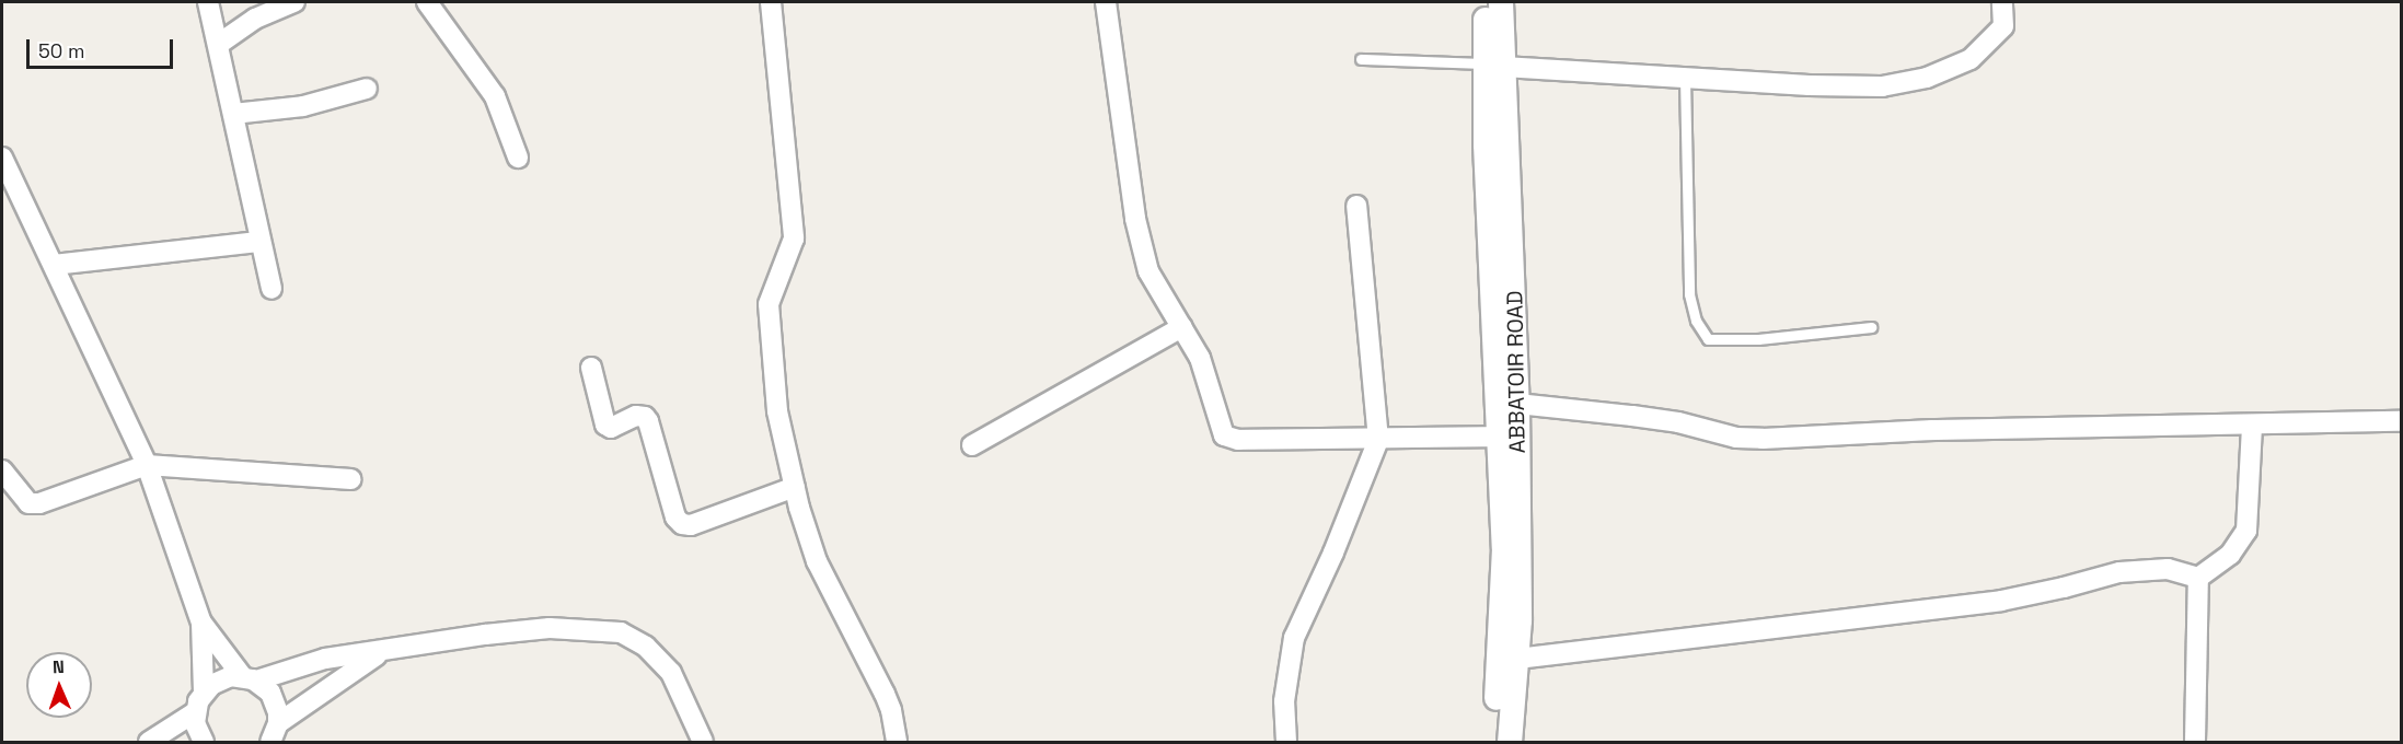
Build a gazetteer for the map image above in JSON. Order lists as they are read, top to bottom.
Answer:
{
  "streets": {
    "street": ["ABBATOIR ROAD"]
  },
  "scale_bar": "50 m",
  "north": "top"
}
